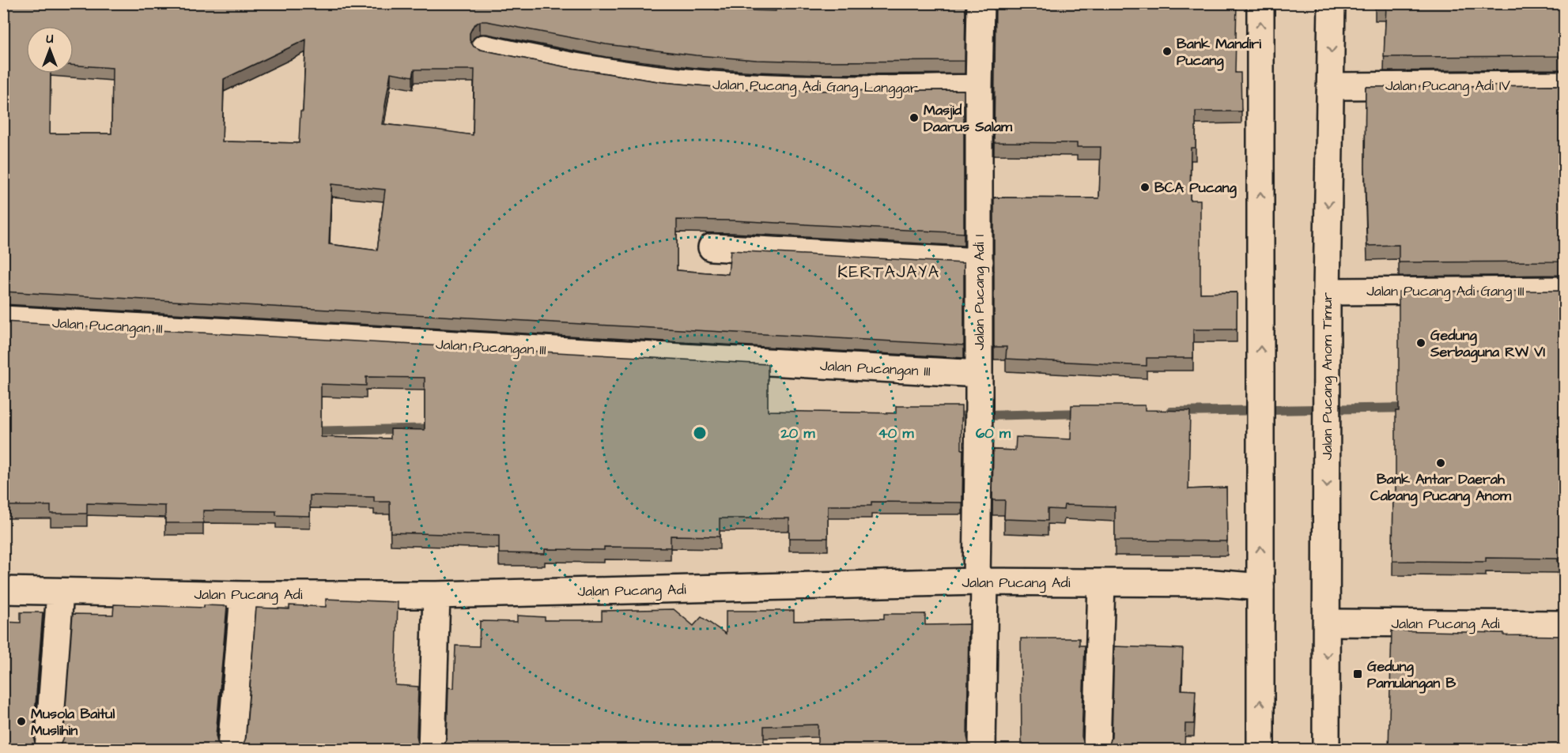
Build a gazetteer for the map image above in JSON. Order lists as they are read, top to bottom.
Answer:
{
  "streets": {
    "street": [
      "Jalan Pucang Adi IV",
      "Jalan Pucang Adi Gang Langgar",
      "Jalan Pucang Adi Gang III",
      "Jalan Pucang Adi I",
      "Jalan Pucangan III",
      "Jalan Pucang Anom Timur",
      "Jalan Pucang Adi"
    ]
  },
  "crossings": [
    ["Jalan Pucang Adi IV", "Jalan Pucang Anom Timur"],
    ["Jalan Pucang Adi Gang Langgar", "Jalan Pucang Adi I"],
    ["Jalan Pucang Adi Gang III", "Jalan Pucang Anom Timur"],
    ["Jalan Pucang Adi I", "Jalan Pucangan III"],
    ["Jalan Pucang Adi I", "Jalan Pucang Adi"],
    ["Jalan Pucang Anom Timur", "Jalan Pucang Adi"]
  ],
  "districts": ["KERTAJAYA"],
  "places": {
    "other": [
      "Bank Mandiri Pucang",
      "Masjid Daarus Salam",
      "BCA Pucang",
      "Gedung Serbaguna RW VI",
      "Bank Antar Daerah Cabang Pucang Anom",
      "Musola Baitul Muslihin"
    ],
    "transit": ["Gedung Pamulangan B"]
  },
  "north": "top",
  "rings": ["20 m", "40 m", "60 m"]
}
